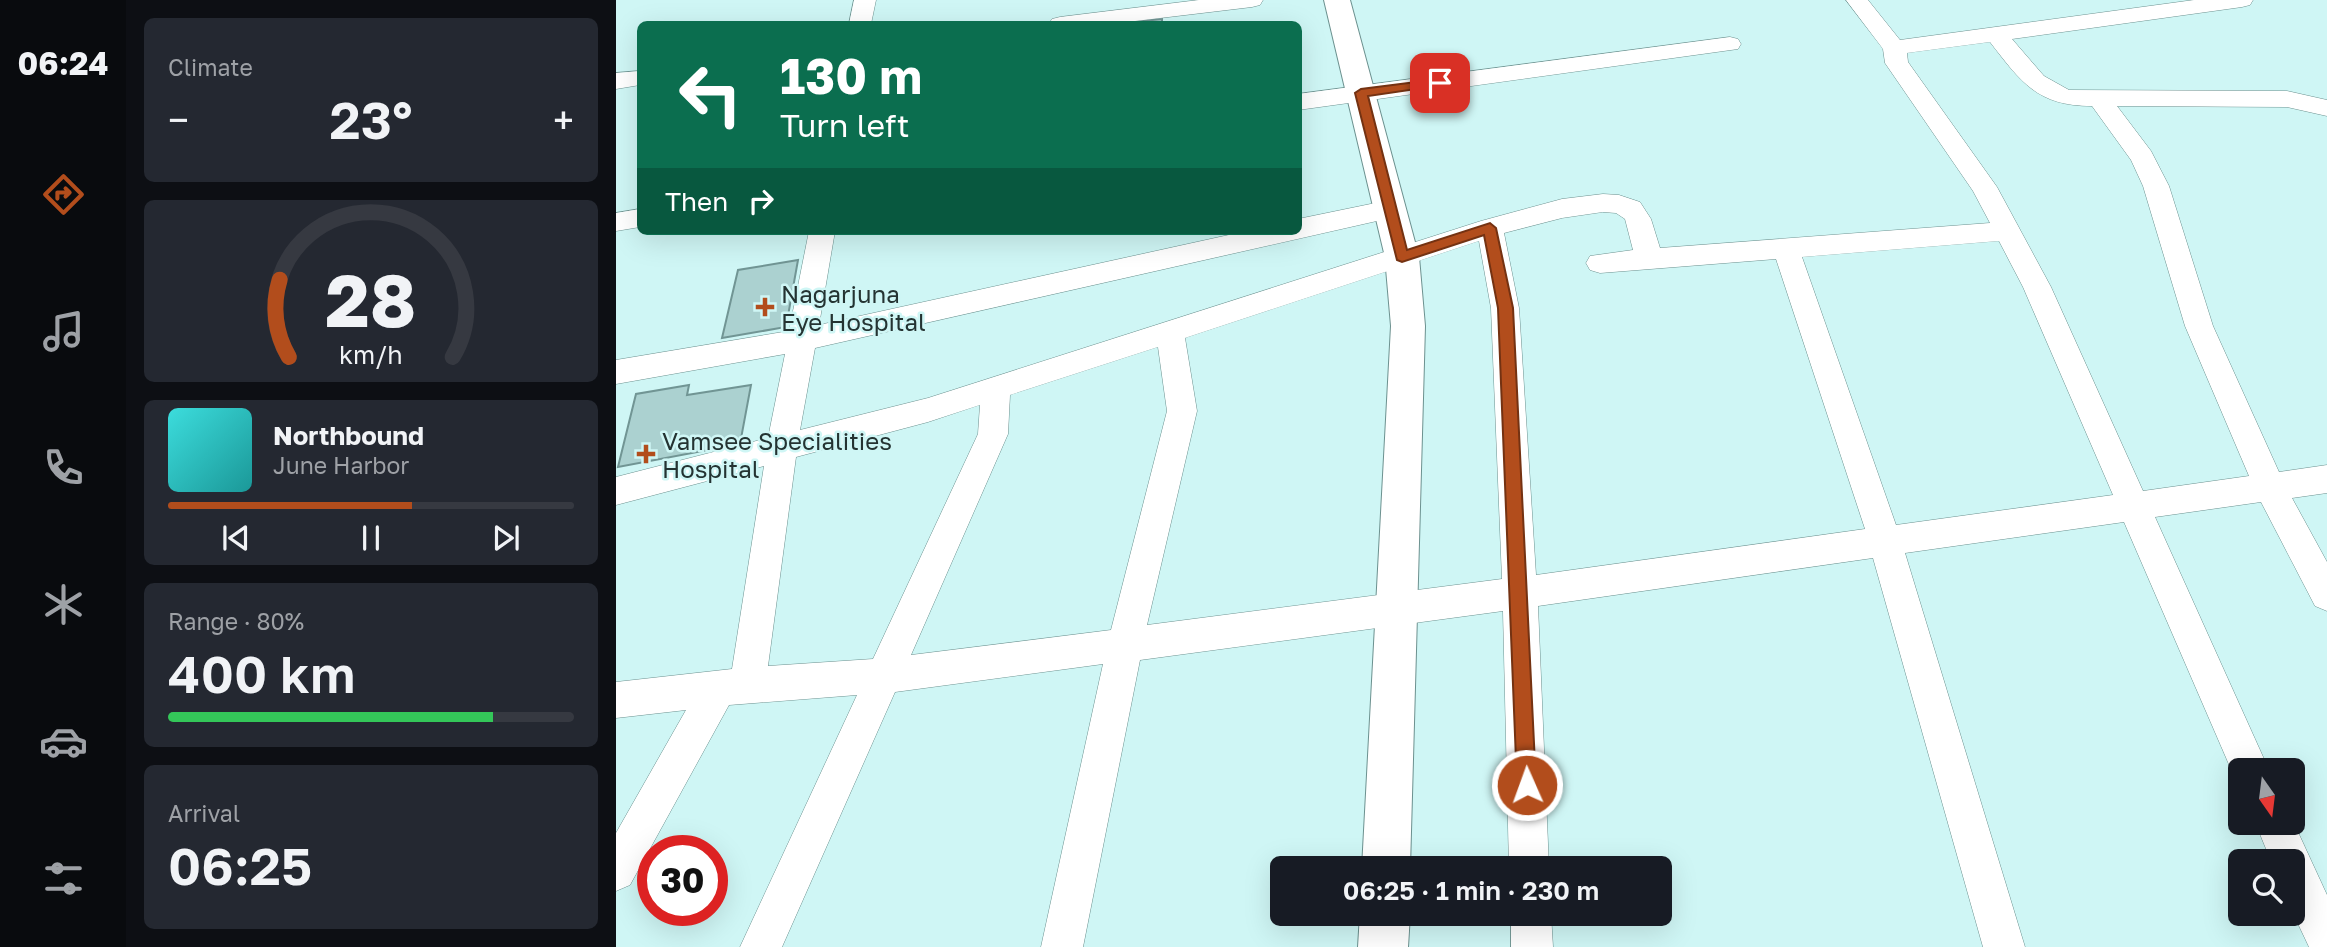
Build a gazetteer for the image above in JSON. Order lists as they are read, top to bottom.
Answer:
{
  "places": {
    "health": ["Nagarjuna Eye Hospital", "Vamsee Specialities Hospital"]
  },
  "north": "bottom",
  "page": {
    "tabs": "06:24",
    "tile": [
      "Climate",
      ["Range · 80%", "400 km"],
      ["Arrival", "06:25"]
    ],
    "turn": ["130 m", "Turn left"],
    "heat": ["−", "23°", "+"],
    "then": "Then",
    "song": ["Northbound", "June Harbor"],
    "limit": "30",
    "trip": "06:25 · 1 min · 230 m",
    "gauge": ["28", "km/h"]
  }
}
